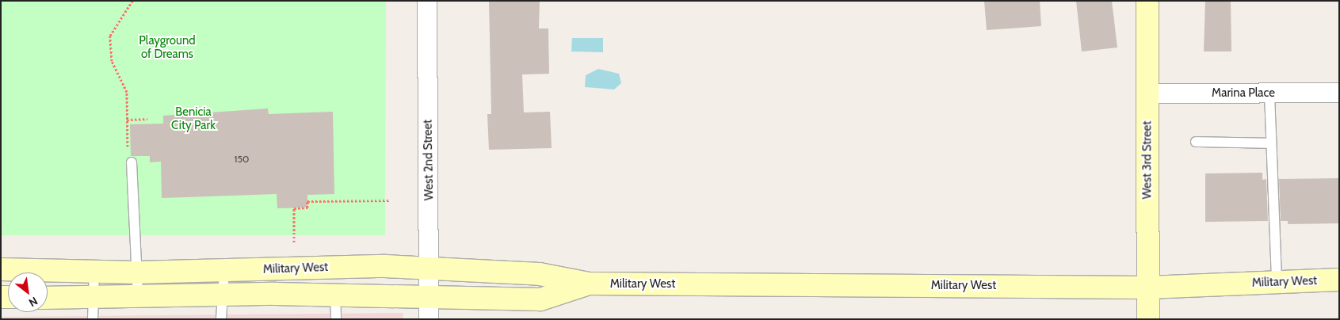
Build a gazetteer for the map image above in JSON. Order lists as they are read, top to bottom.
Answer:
{
  "streets": {
    "main road": ["West 3rd Street", "Military West"],
    "street": ["Marina Place", "West 2nd Street"]
  },
  "crossings": [
    ["Marina Place", "West 3rd Street"],
    ["West 2nd Street", "Military West"],
    ["West 3rd Street", "Military West"]
  ],
  "parks": ["Playground of Dreams", "Benicia City Park"],
  "house_numbers": ["150"],
  "north": "bottom right"
}
